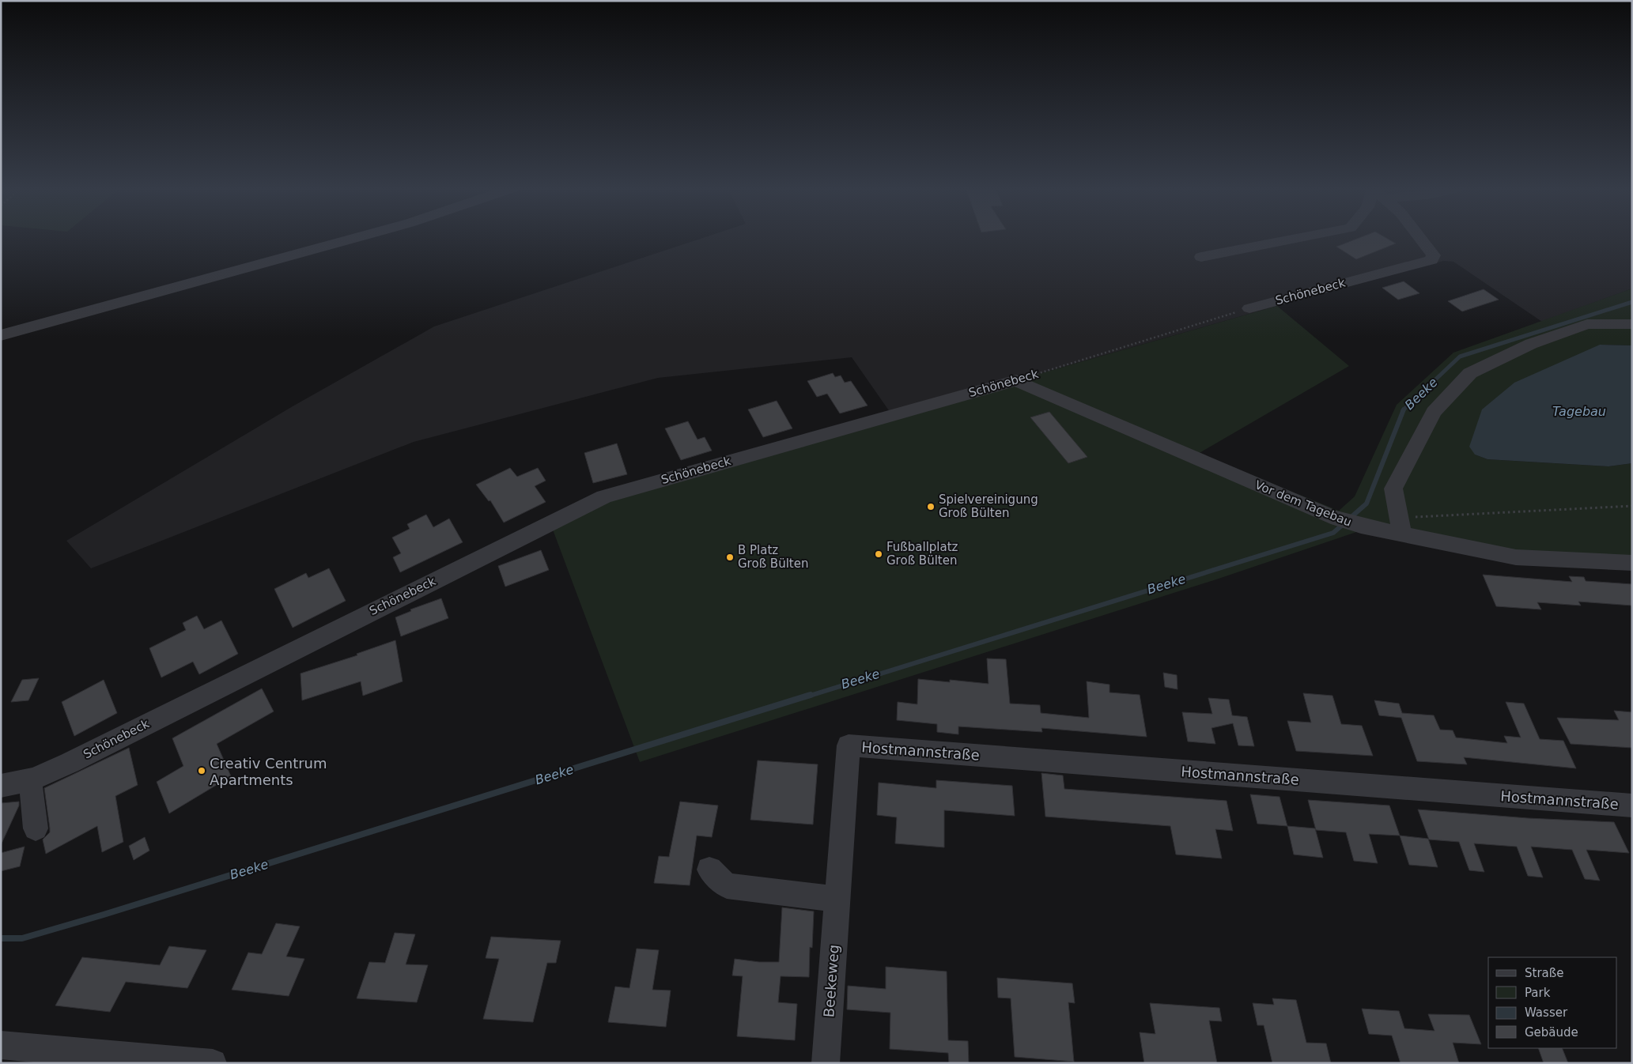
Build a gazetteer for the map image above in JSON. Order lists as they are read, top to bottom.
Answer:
{
  "streets": {
    "street": [
      "Schönebeck",
      "Vor dem Tagebau",
      "Hostmannstraße",
      "Beekeweg"
    ]
  },
  "crossings": [
    ["Schönebeck", "Vor dem Tagebau"],
    ["Hostmannstraße", "Beekeweg"]
  ],
  "water": ["Beeke", "Tagebau"],
  "places": [
    "Spielvereinigung Groß Bülten",
    "Fußballplatz Groß Bülten",
    "B Platz Groß Bülten",
    "Creativ Centrum Apartments"
  ],
  "legend": [
    "Straße",
    "Park",
    "Wasser",
    "Gebäude"
  ]
}
